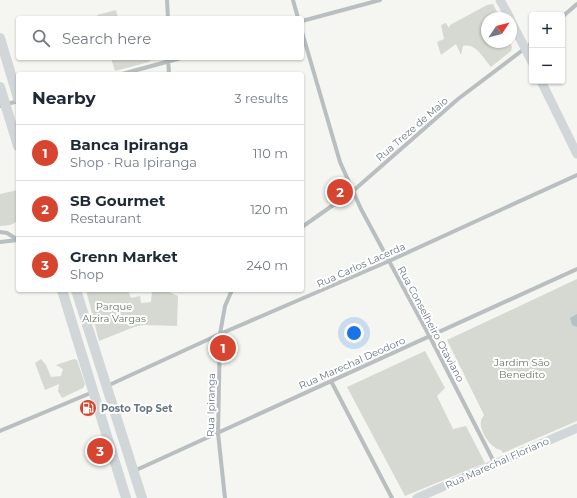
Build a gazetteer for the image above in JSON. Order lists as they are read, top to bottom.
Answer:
{
  "streets": {
    "main road": ["Rua Marechal Floriano"],
    "street": [
      "Rua Treze de Maio",
      "Rua Carlos Lacerda",
      "Rua Conselheiro Otaviano",
      "Rua Marechal Deodoro",
      "Rua Ipiranga"
    ]
  },
  "crossings": [
    ["Rua Treze de Maio", "Rua Conselheiro Otaviano"],
    ["Rua Carlos Lacerda", "Rua Conselheiro Otaviano"],
    ["Rua Carlos Lacerda", "Rua Ipiranga"],
    ["Rua Conselheiro Otaviano", "Rua Marechal Deodoro"],
    ["Rua Conselheiro Otaviano", "Rua Marechal Floriano"],
    ["Rua Marechal Deodoro", "Rua Ipiranga"]
  ],
  "parks": ["Parque Alzira Vargas", "Jardim São Benedito"],
  "places": {
    "fuel station": ["Posto Top Set"]
  },
  "north": "top right",
  "page": {
    "map_buttons": ["+", "−"],
    "search": "Search here",
    "heading": ["Nearby", "3 results"],
    "list": [
      {
        "mark": "1",
        "name": "Banca Ipiranga",
        "note": "Shop · Rua Ipiranga",
        "value": "110 m"
      },
      {
        "mark": "2",
        "name": "SB Gourmet",
        "note": "Restaurant",
        "value": "120 m"
      },
      {
        "mark": "3",
        "name": "Grenn Market",
        "note": "Shop",
        "value": "240 m"
      }
    ],
    "pins": ["2", "1", "3"]
  }
}
